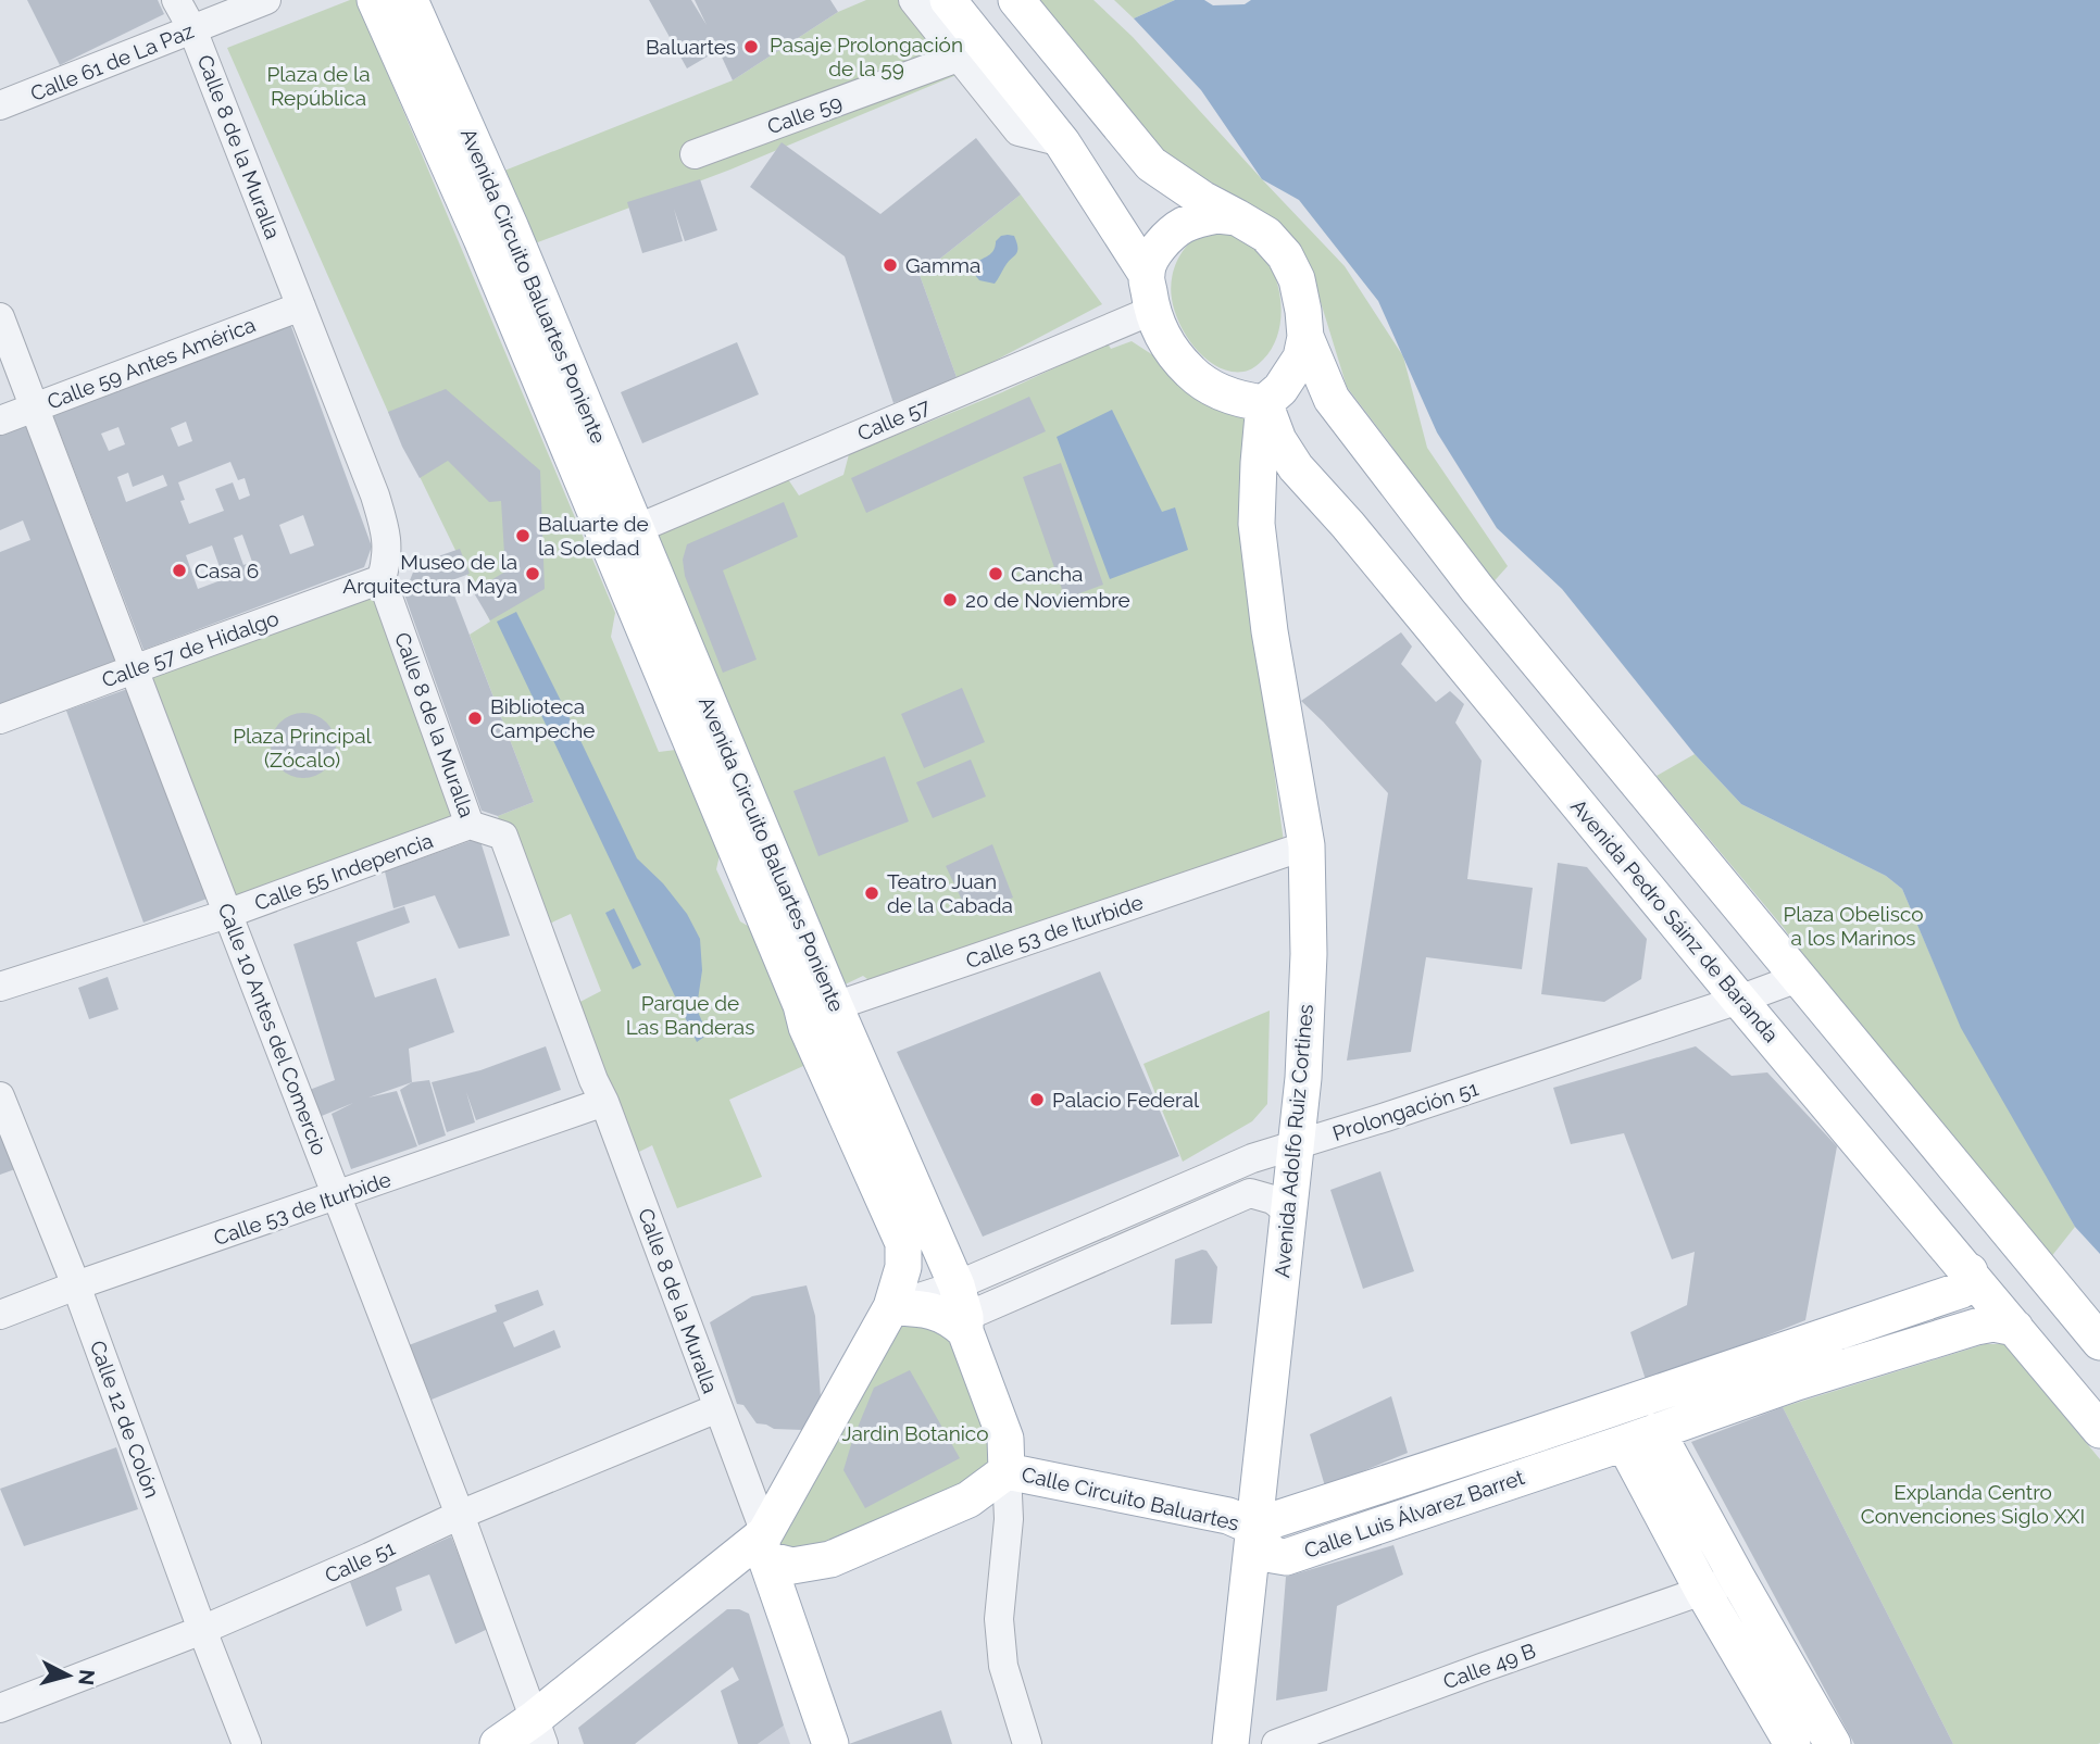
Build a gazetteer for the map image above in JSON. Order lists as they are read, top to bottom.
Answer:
{
  "streets": {
    "main road": [
      "Avenida Circuito Baluartes Poniente",
      "Avenida Pedro Sáinz de Baranda",
      "Avenida Adolfo Ruiz Cortines",
      "Calle Circuito Baluartes",
      "Calle Luis Álvarez Barret"
    ],
    "street": [
      "Calle 61 de La Paz",
      "Calle 59",
      "Calle 8 de la Muralla",
      "Calle 59 Antes América",
      "Calle 57",
      "Calle 57 de Hidalgo",
      "Calle 55 Indepencia",
      "Calle 53 de Iturbide",
      "Calle 10 Antes del Comercio",
      "Prolongación 51",
      "Calle 12 de Colón",
      "Calle 51",
      "Calle 49 B"
    ]
  },
  "crossings": [
    ["Calle 61 de La Paz", "Calle 8 de la Muralla"],
    ["Calle 8 de la Muralla", "Avenida Circuito Baluartes Poniente"],
    ["Calle 8 de la Muralla", "Calle 59 Antes América"],
    ["Calle 8 de la Muralla", "Calle 57 de Hidalgo"],
    ["Calle 8 de la Muralla", "Calle 55 Indepencia"],
    ["Calle 8 de la Muralla", "Calle 53 de Iturbide"],
    ["Calle 8 de la Muralla", "Calle 51"],
    ["Avenida Circuito Baluartes Poniente", "Calle 57"],
    ["Avenida Circuito Baluartes Poniente", "Calle 53 de Iturbide"],
    ["Avenida Circuito Baluartes Poniente", "Prolongación 51"],
    ["Avenida Circuito Baluartes Poniente", "Calle Circuito Baluartes"],
    ["Calle 59 Antes América", "Calle 10 Antes del Comercio"],
    ["Calle 57", "Avenida Pedro Sáinz de Baranda"],
    ["Calle 57", "Avenida Adolfo Ruiz Cortines"],
    ["Calle 57 de Hidalgo", "Calle 10 Antes del Comercio"],
    ["Calle 55 Indepencia", "Calle 10 Antes del Comercio"],
    ["Avenida Pedro Sáinz de Baranda", "Prolongación 51"],
    ["Avenida Pedro Sáinz de Baranda", "Avenida Adolfo Ruiz Cortines"],
    ["Avenida Pedro Sáinz de Baranda", "Calle Luis Álvarez Barret"],
    ["Calle 53 de Iturbide", "Calle 10 Antes del Comercio"],
    ["Calle 53 de Iturbide", "Avenida Adolfo Ruiz Cortines"],
    ["Calle 53 de Iturbide", "Calle 12 de Colón"],
    ["Calle 10 Antes del Comercio", "Calle 51"],
    ["Prolongación 51", "Avenida Adolfo Ruiz Cortines"],
    ["Avenida Adolfo Ruiz Cortines", "Calle Circuito Baluartes"],
    ["Avenida Adolfo Ruiz Cortines", "Calle Luis Álvarez Barret"],
    ["Calle 12 de Colón", "Calle 51"],
    ["Calle Circuito Baluartes", "Calle Luis Álvarez Barret"]
  ],
  "parks": [
    "Pasaje Prolongación de la 59",
    "Plaza de la República",
    "Plaza Principal (Zócalo)",
    "Plaza Obelisco a los Marinos",
    "Parque de Las Banderas",
    "Jardin Botanico",
    "Explanda Centro Convenciones Siglo XXI"
  ],
  "places": [
    "Baluartes",
    "Gamma",
    "Baluarte de la Soledad",
    "Casa 6",
    "Museo de la Arquitectura Maya",
    "Cancha",
    "20 de Noviembre",
    "Biblioteca Campeche",
    "Teatro Juan de la Cabada",
    "Palacio Federal"
  ],
  "north": "right"
}
